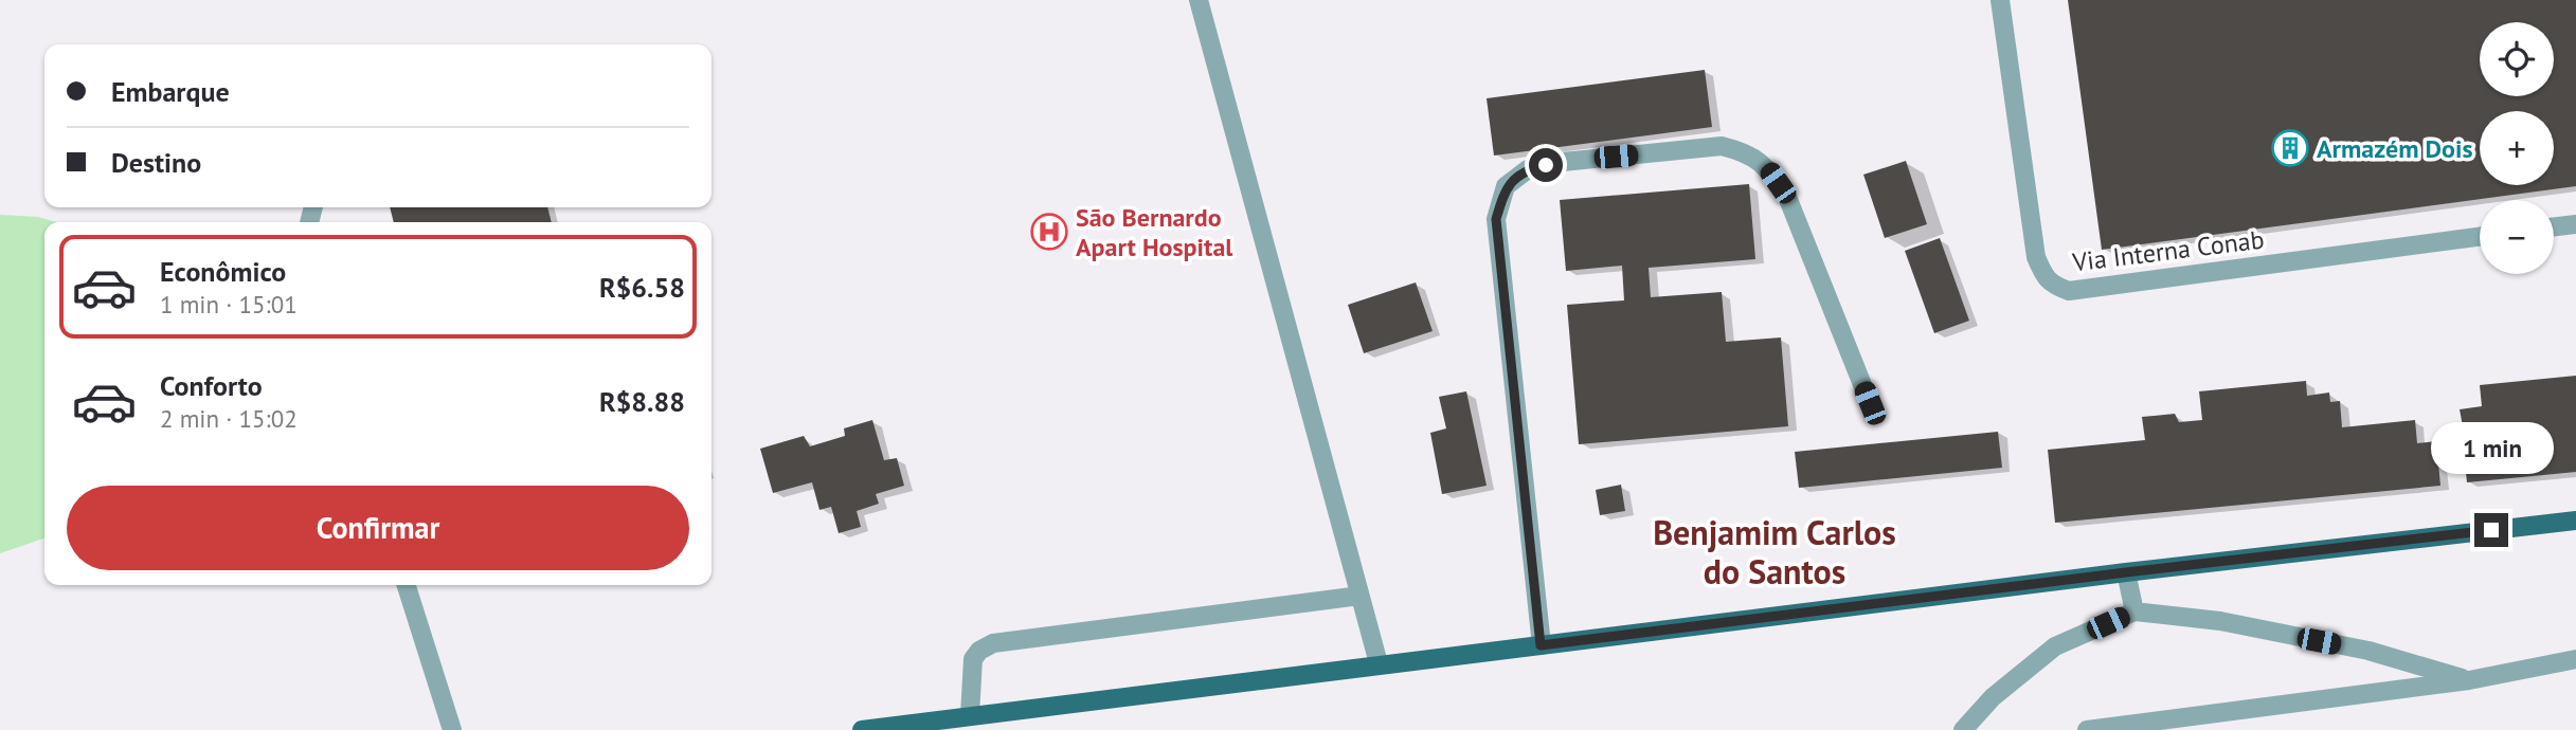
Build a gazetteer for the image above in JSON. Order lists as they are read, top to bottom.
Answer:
{
  "streets": {
    "street": ["Via Interna Conab"]
  },
  "districts": ["Benjamim Carlos do Santos"],
  "places": {
    "building": ["Armazém Dois"],
    "hospital": ["São Bernardo Apart Hospital"]
  },
  "page": {
    "map_buttons": ["+", "−"],
    "banner": ["Embarque", "Destino"],
    "list": [
      {
        "name": "Econômico",
        "note": "1 min · 15:01",
        "value": "R$6.58"
      },
      {
        "name": "Conforto",
        "note": "2 min · 15:02",
        "value": "R$8.88"
      }
    ],
    "bubble": "1 min",
    "buttons": "Confirmar"
  }
}
